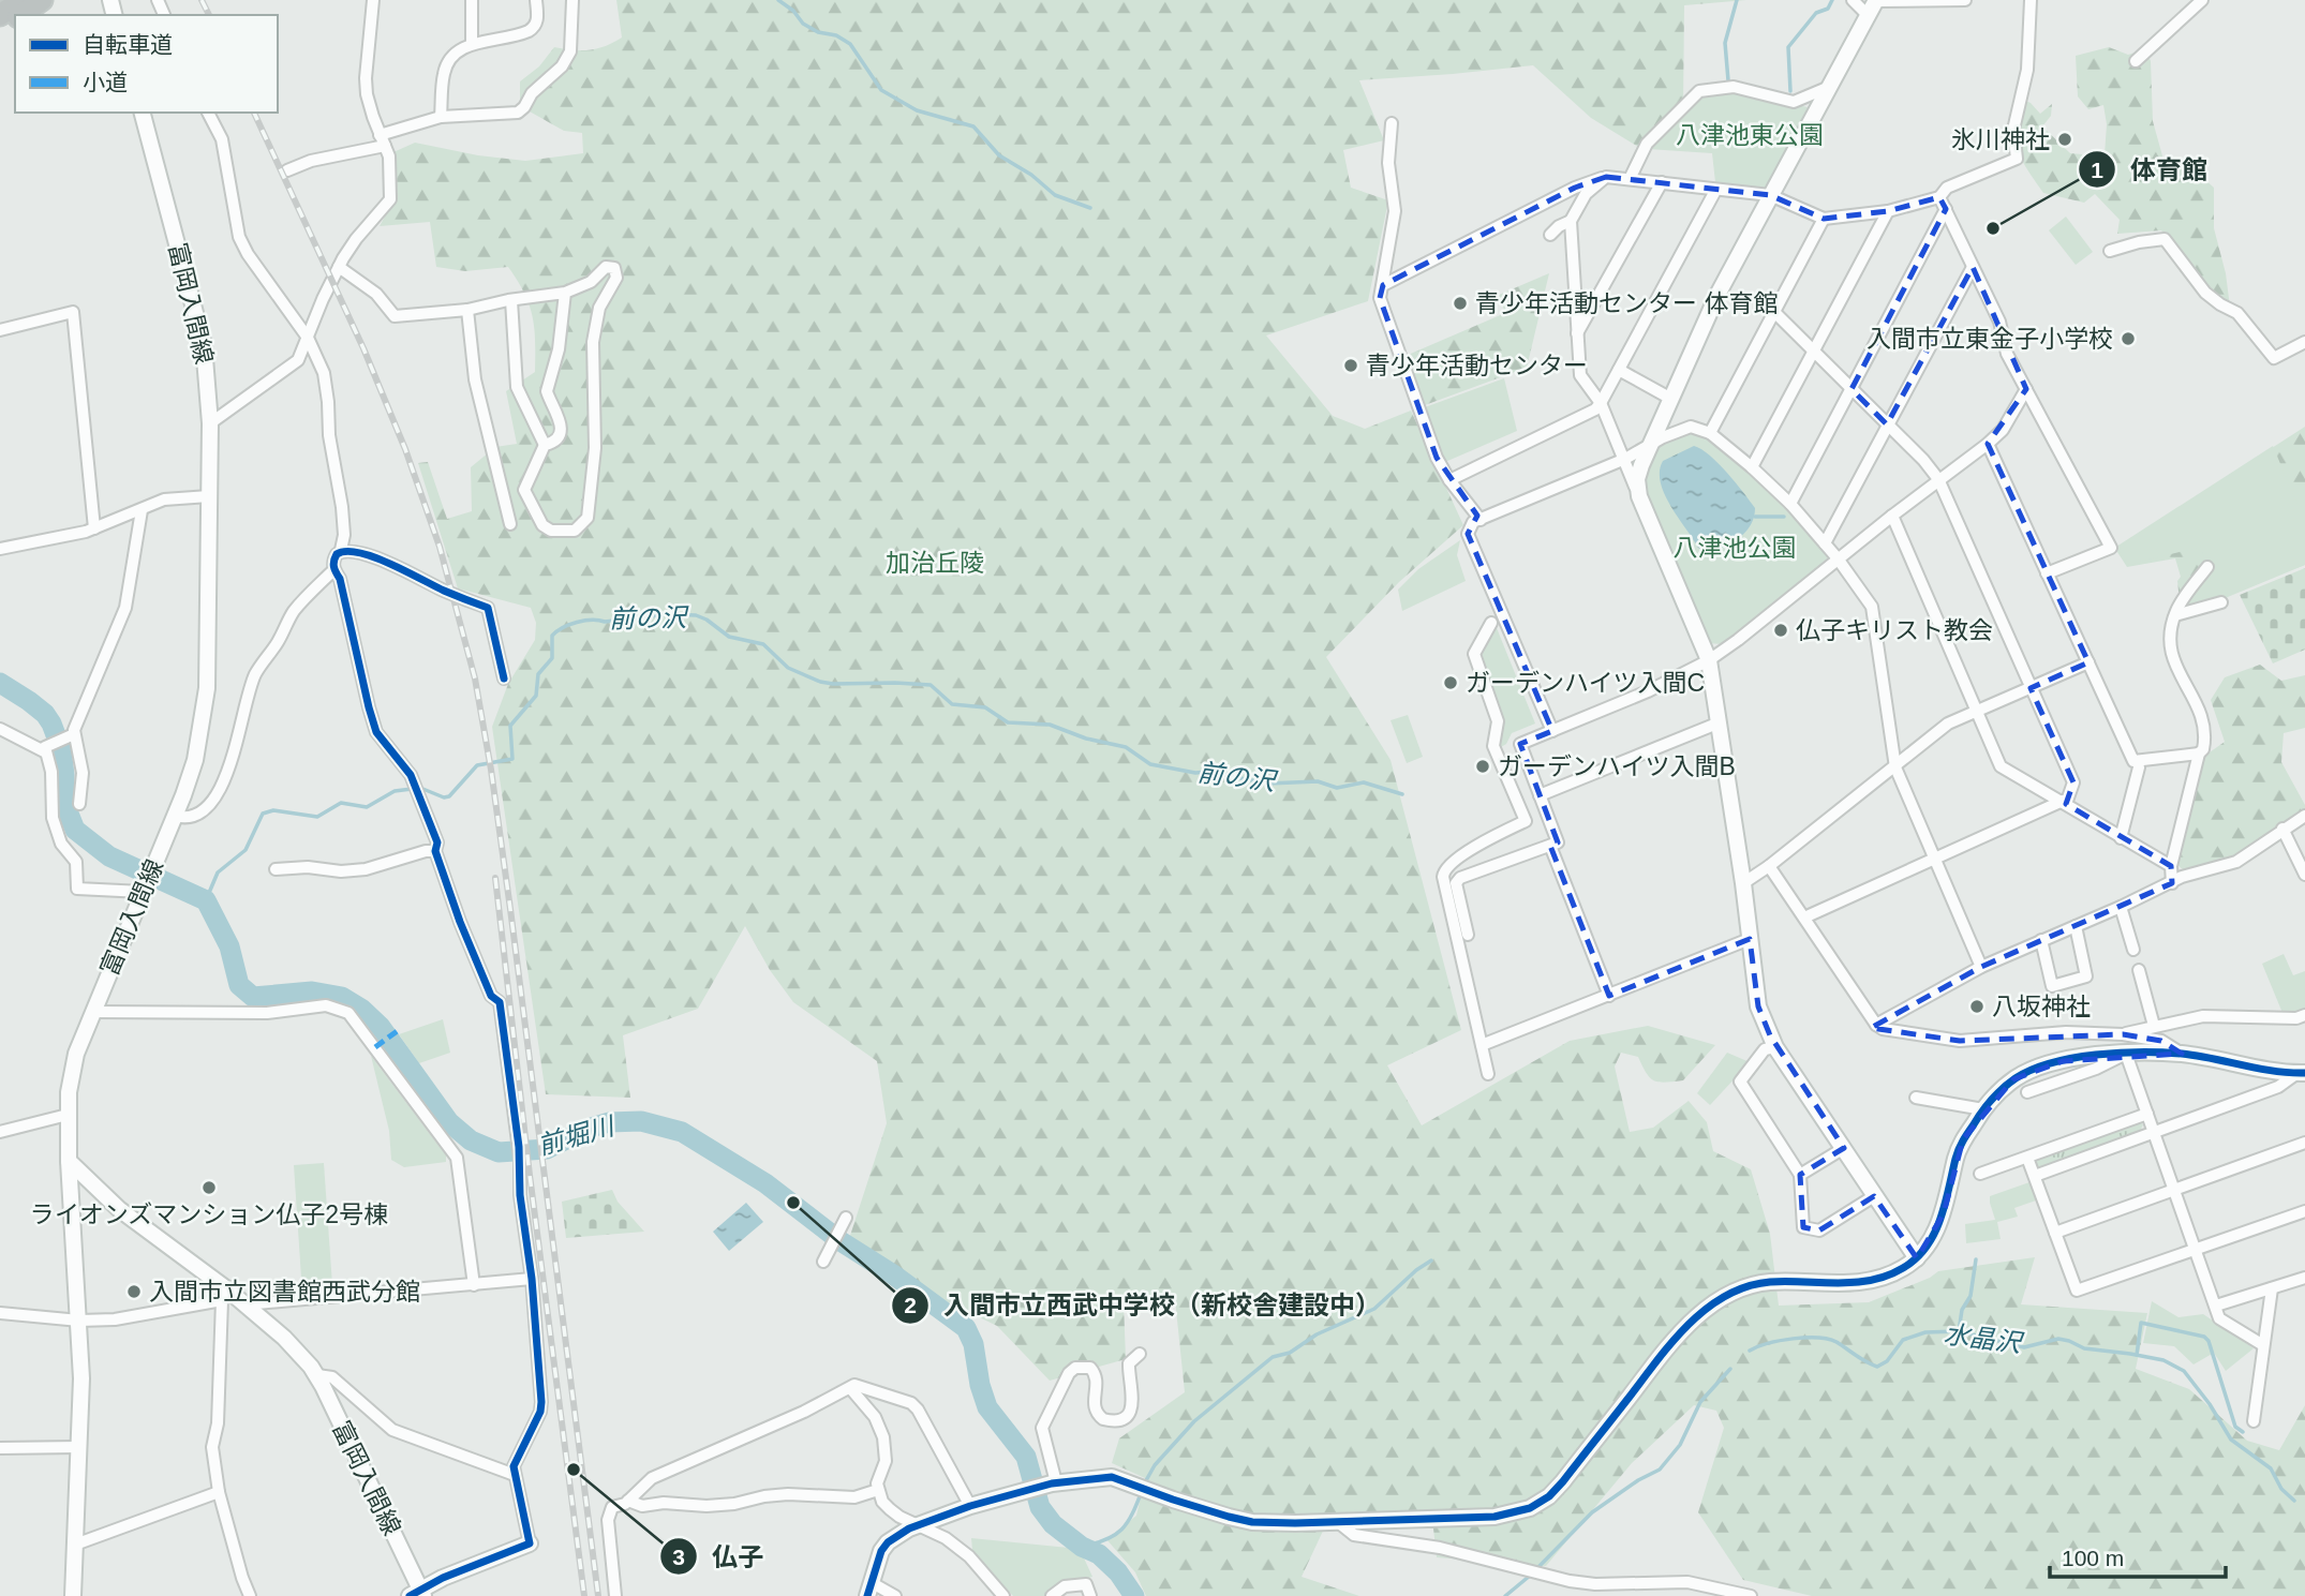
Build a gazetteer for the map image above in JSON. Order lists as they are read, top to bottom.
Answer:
{
  "streets": {
    "street": ["富岡入間線"]
  },
  "water": ["前の沢", "前堀川", "水晶沢"],
  "parks": ["八津池東公園", "八津池公園", "加治丘陵"],
  "places": [
    "氷川神社",
    "体育館",
    "青少年活動センター 体育館",
    "入間市立東金子小学校",
    "青少年活動センター",
    "仏子キリスト教会",
    "ガーデンハイツ入間C",
    "ガーデンハイツ入間B",
    "八坂神社",
    "ライオンズマンション仏子2号棟",
    "入間市立西武中学校（新校舎建設中）",
    "入間市立図書館西武分館",
    "仏子"
  ],
  "legend": ["自転車道", "小道"],
  "scale_bar": "100 m"
}
